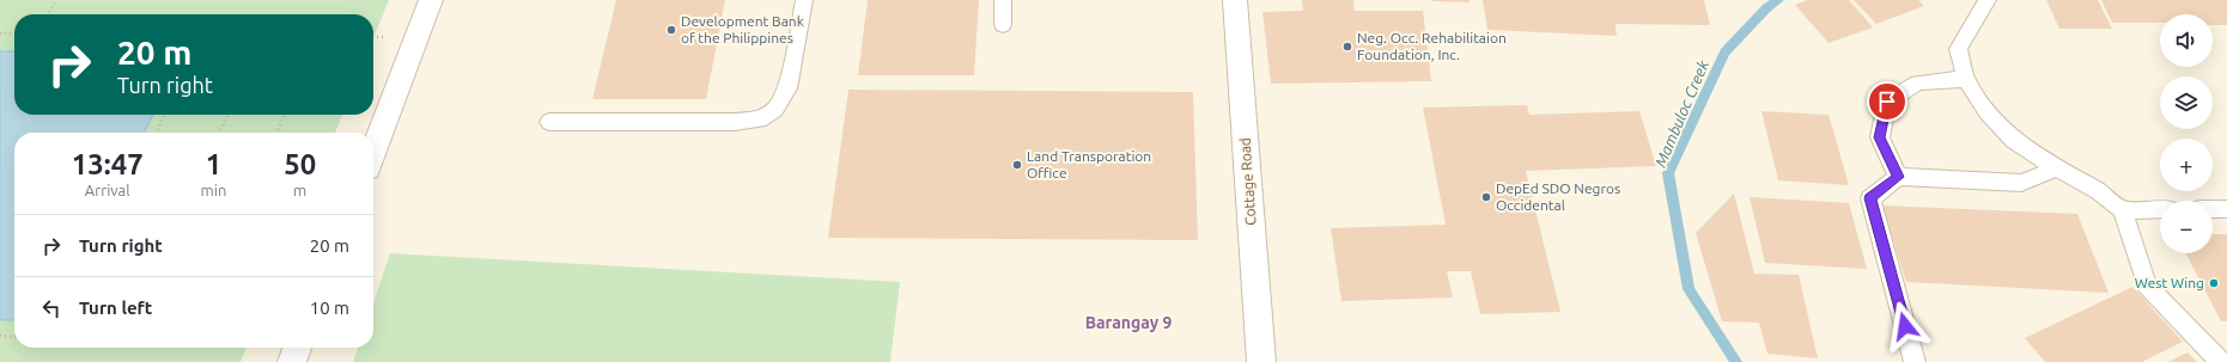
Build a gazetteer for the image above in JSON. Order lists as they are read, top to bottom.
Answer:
{
  "streets": {
    "street": ["Cottage Road"]
  },
  "districts": ["Barangay 9"],
  "water": ["Mambuloc Creek"],
  "places": [
    "Development Bank of the Philippines",
    "Neg. Occ. Rehabilitaion Foundation, Inc.",
    "Land Transporation Office",
    "DepEd SDO Negros Occidental",
    "West Wing"
  ],
  "page": {
    "map_buttons": ["+", "−"],
    "turn": ["20 m", "Turn right"],
    "eta": [
      "13:47",
      "Arrival",
      "1",
      "min",
      "50",
      "m"
    ],
    "list": [
      {
        "name": "Turn right",
        "value": "20 m"
      },
      {
        "name": "Turn left",
        "value": "10 m"
      }
    ]
  }
}
